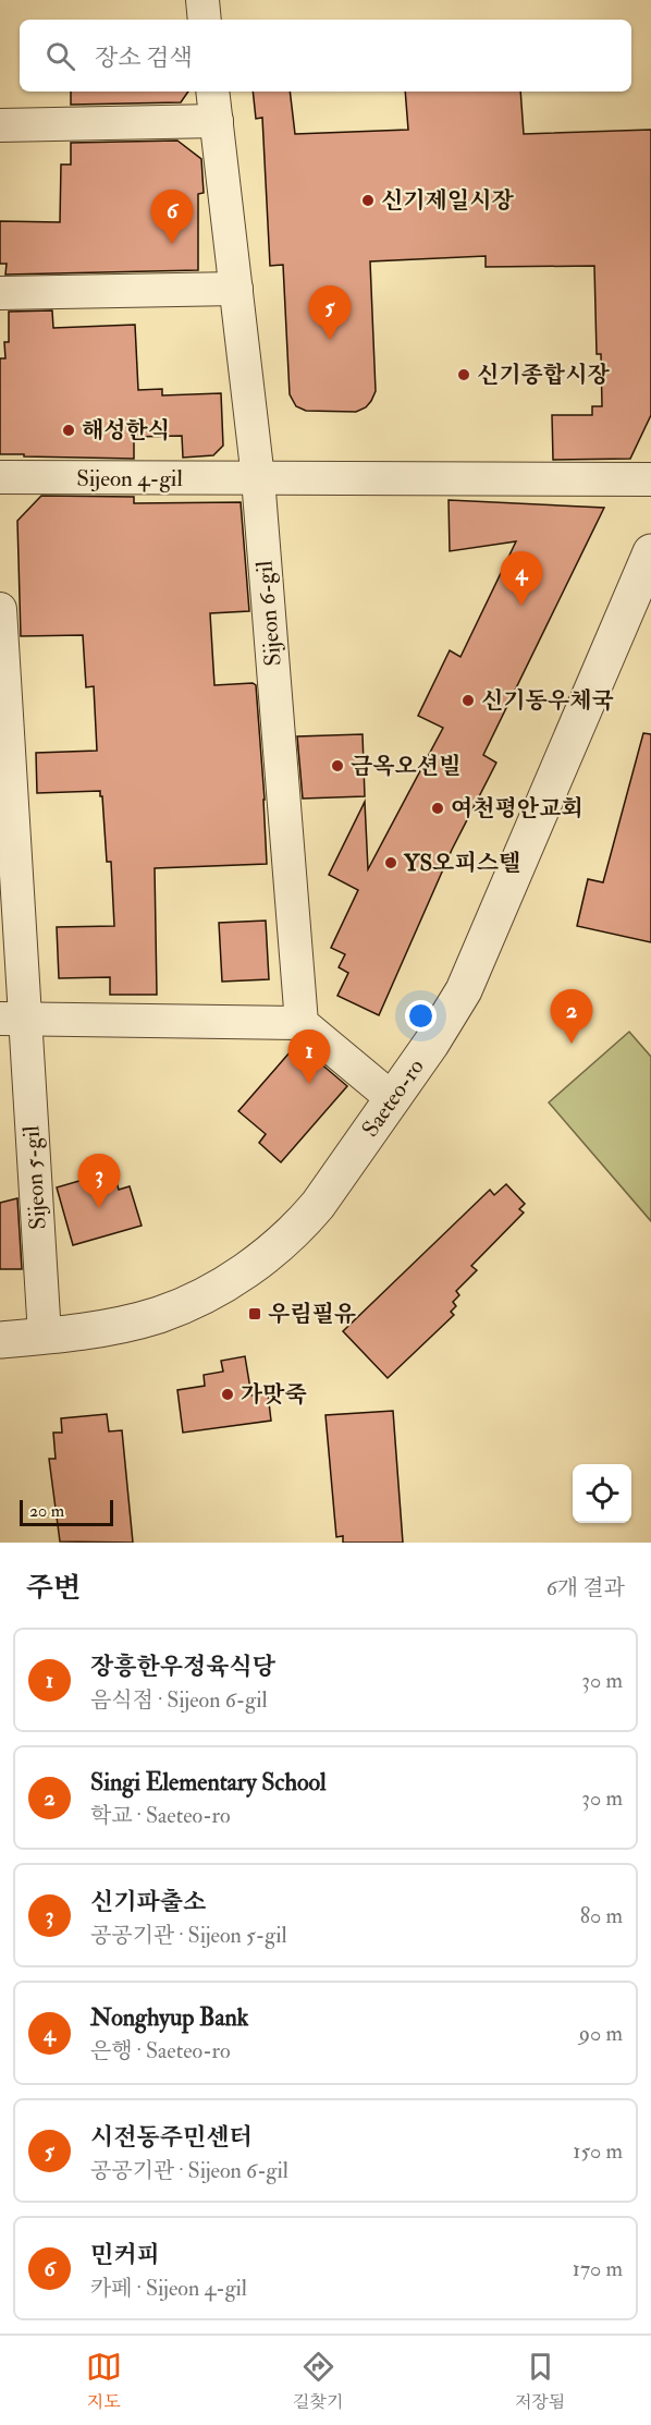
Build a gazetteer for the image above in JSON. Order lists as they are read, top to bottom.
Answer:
{
  "streets": {
    "street": [
      "Sijeon 4-gil",
      "Sijeon 6-gil",
      "Saeteo-ro",
      "Sijeon 5-gil"
    ]
  },
  "crossings": [
    ["Sijeon 4-gil", "Sijeon 6-gil"],
    ["Saeteo-ro", "Sijeon 5-gil"]
  ],
  "places": {
    "other": [
      "신기제일시장",
      "신기종합시장",
      "해성한식",
      "신기동우체국",
      "금옥오션빌",
      "여천평안교회",
      "YS오피스텔",
      "가맛죽"
    ],
    "transit": ["우림필유"]
  },
  "scale_bar": "20 m",
  "page": {
    "search": "장소 검색",
    "pins": [
      "6",
      "5",
      "4",
      "2",
      "1",
      "3"
    ],
    "scale": "20 m",
    "heading": ["주변", "6개 결과"],
    "list": [
      {
        "mark": "1",
        "name": "장흥한우정육식당",
        "note": "음식점 · Sijeon 6-gil",
        "value": "30 m"
      },
      {
        "mark": "2",
        "name": "Singi Elementary School",
        "note": "학교 · Saeteo-ro",
        "value": "30 m"
      },
      {
        "mark": "3",
        "name": "신기파출소",
        "note": "공공기관 · Sijeon 5-gil",
        "value": "80 m"
      },
      {
        "mark": "4",
        "name": "Nonghyup Bank",
        "note": "은행 · Saeteo-ro",
        "value": "90 m"
      },
      {
        "mark": "5",
        "name": "시전동주민센터",
        "note": "공공기관 · Sijeon 6-gil",
        "value": "150 m"
      },
      {
        "mark": "6",
        "name": "민커피",
        "note": "카페 · Sijeon 4-gil",
        "value": "170 m"
      }
    ],
    "nav": ["지도", "길찾기", "저장됨"]
  }
}
